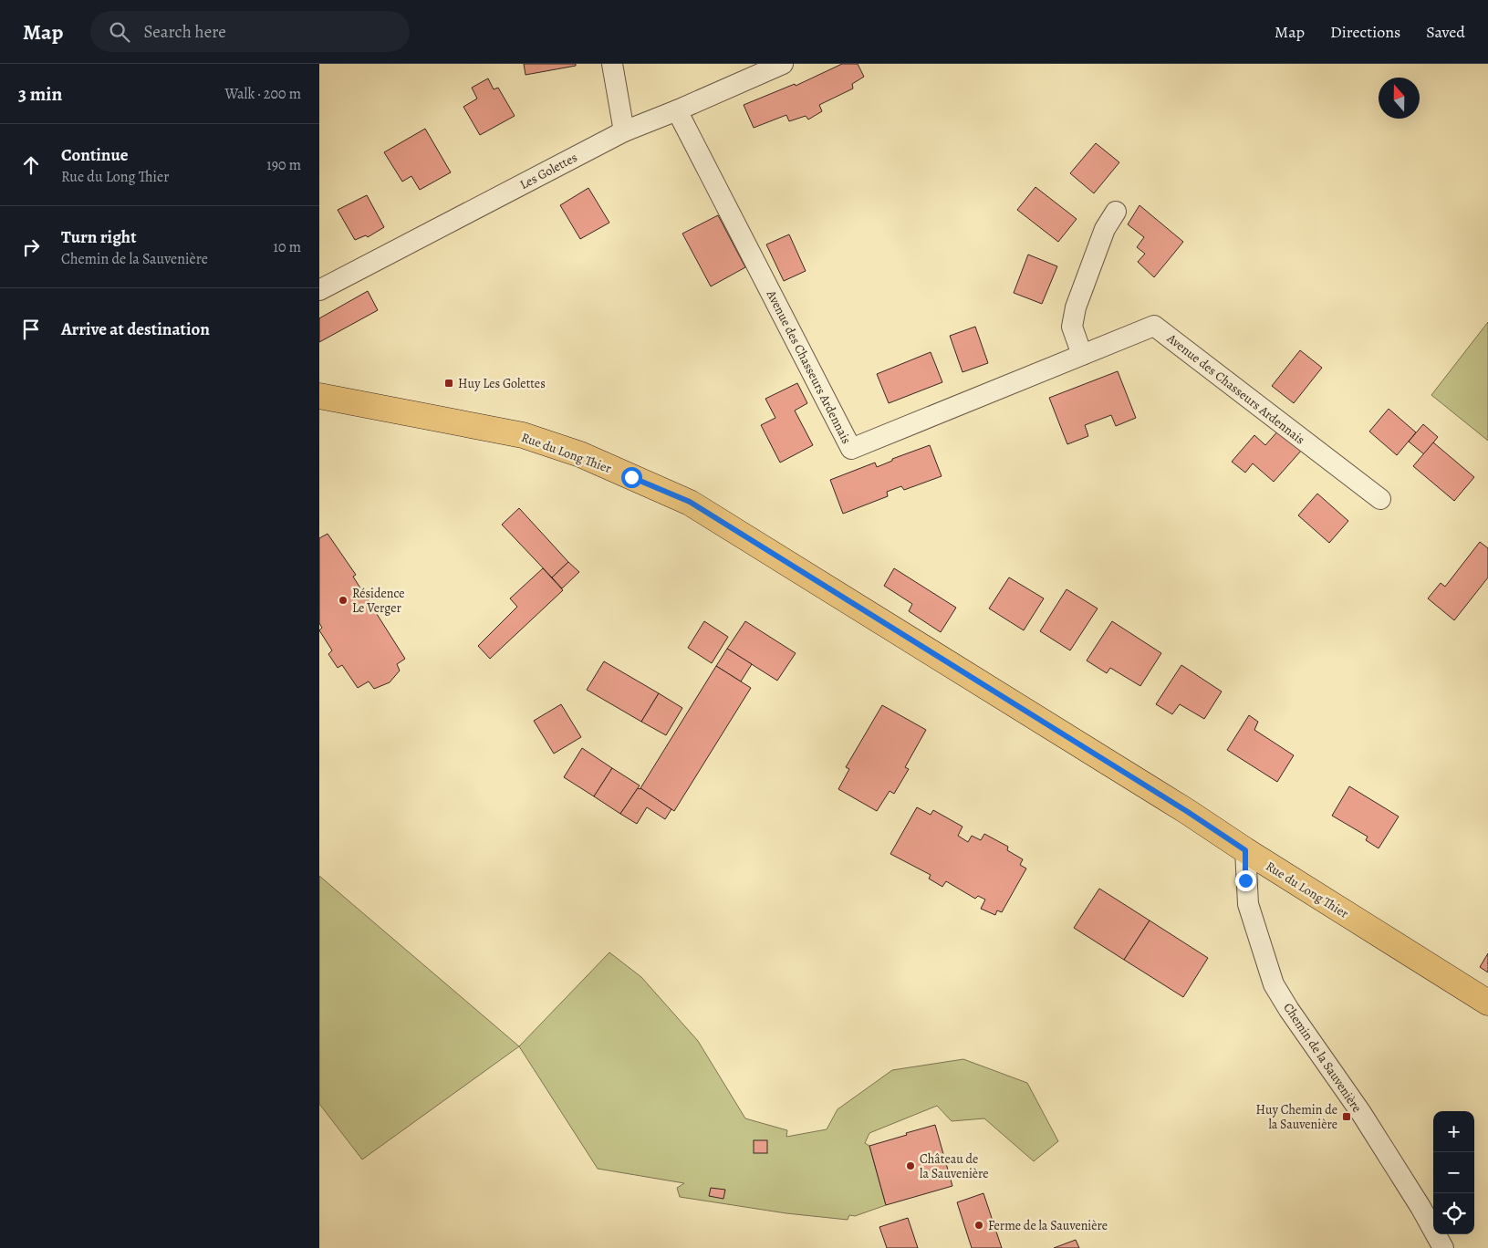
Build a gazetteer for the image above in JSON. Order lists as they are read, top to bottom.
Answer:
{
  "streets": {
    "main road": ["Rue du Long Thier"],
    "street": ["Les Golettes", "Avenue des Chasseurs Ardennais", "Chemin de la Sauvenière"]
  },
  "crossings": [
    ["Les Golettes", "Avenue des Chasseurs Ardennais"],
    ["Rue du Long Thier", "Chemin de la Sauvenière"]
  ],
  "places": {
    "transit": ["Huy Les Golettes", "Huy Chemin de la Sauvenière"],
    "other": ["Résidence Le Verger", "Château de la Sauvenière", "Ferme de la Sauvenière"]
  },
  "north": "top",
  "page": {
    "header": "Map",
    "search": "Search here",
    "nav": ["Map", "Directions", "Saved"],
    "heading": ["3 min", "Walk · 200 m"],
    "list": [
      ["Continue", "Rue du Long Thier", "190 m"],
      ["Turn right", "Chemin de la Sauvenière", "10 m"],
      "Arrive at destination"
    ],
    "map_buttons": ["+", "−"]
  }
}
